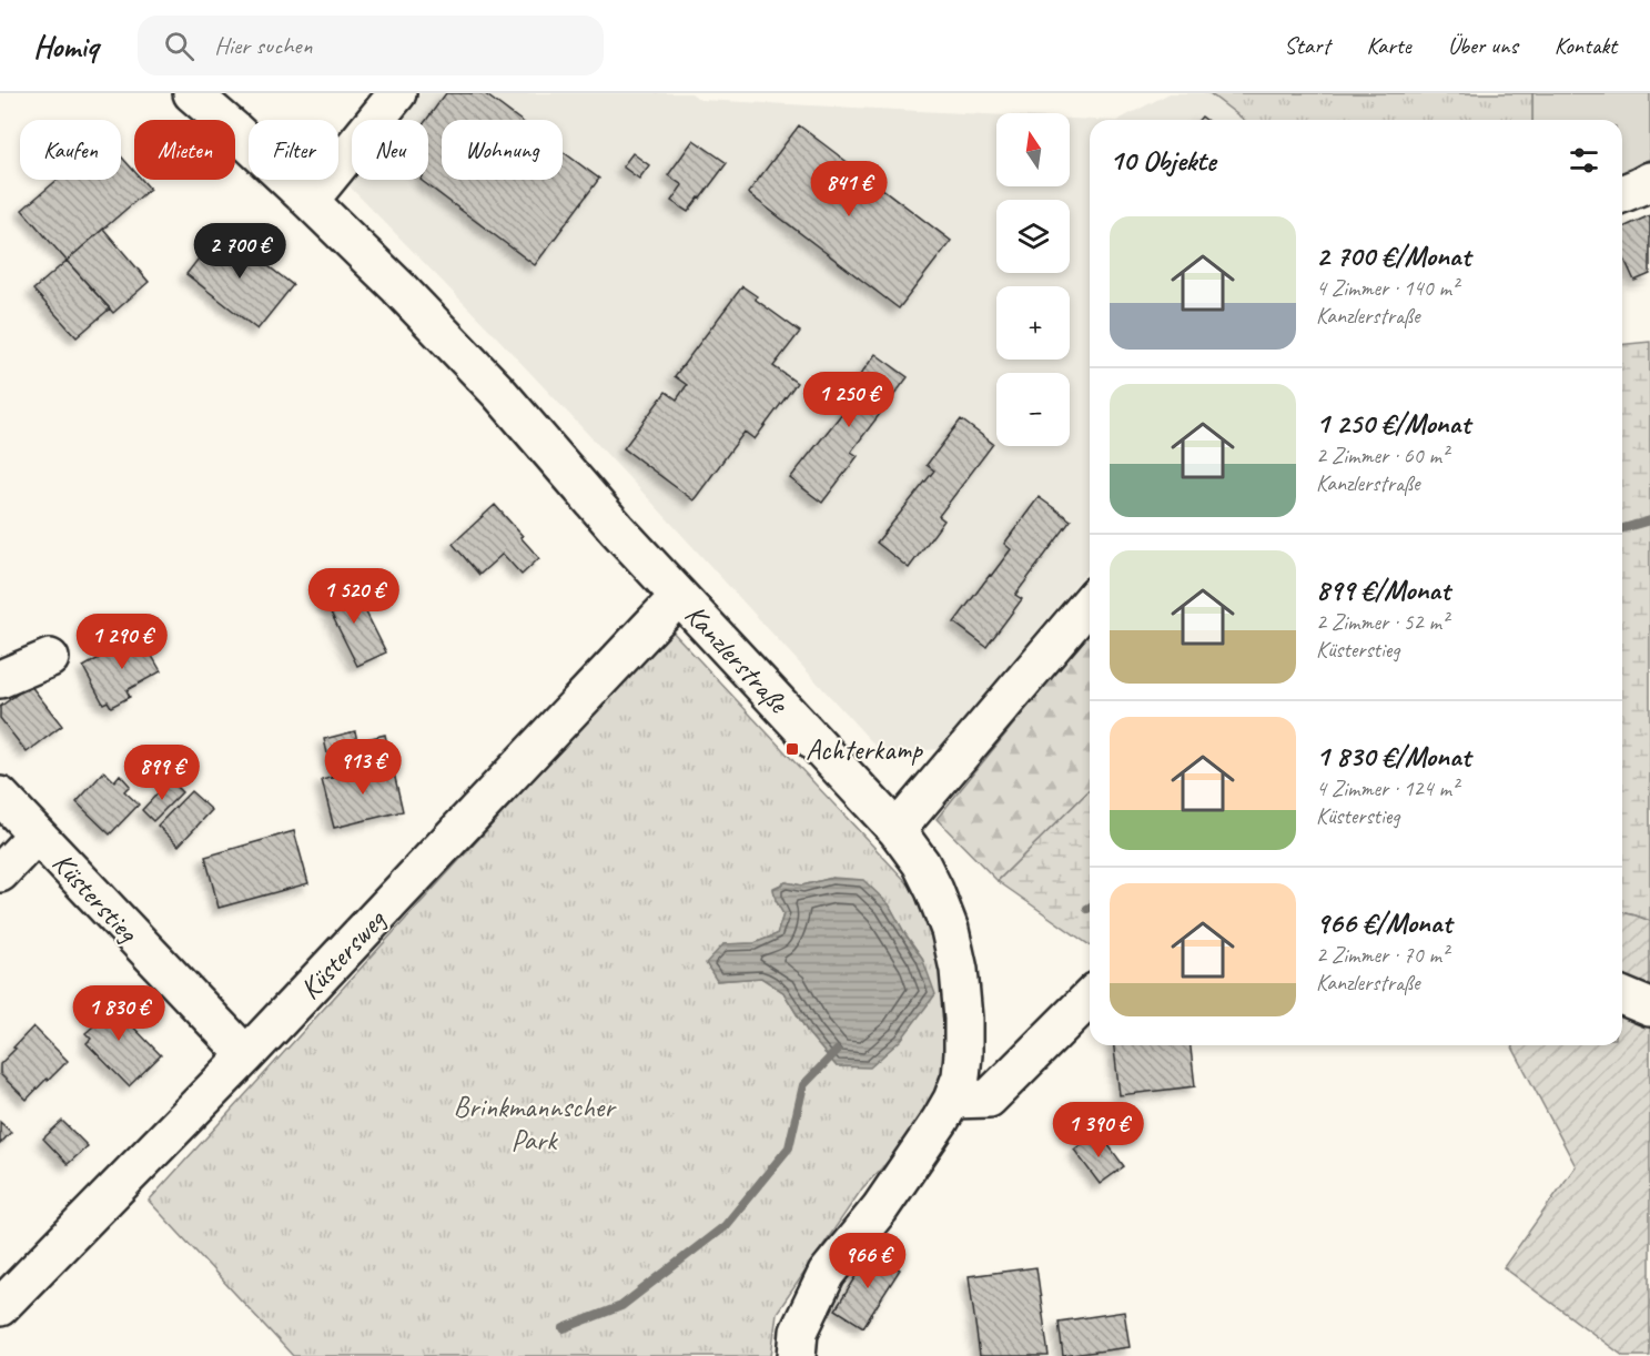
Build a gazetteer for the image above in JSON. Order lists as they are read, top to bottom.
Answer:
{
  "streets": {
    "street": ["Kanzlerstraße", "Küsterstieg", "Küstersweg"]
  },
  "crossings": [
    ["Kanzlerstraße", "Küstersweg"],
    ["Küsterstieg", "Küstersweg"]
  ],
  "parks": ["Brinkmannscher Park"],
  "places": {
    "transit": ["Achterkamp"]
  },
  "north": "top",
  "page": {
    "header": "Homiq",
    "search": "Hier suchen",
    "nav": [
      "Start",
      "Karte",
      "Über uns",
      "Kontakt"
    ],
    "map_buttons": ["+", "−"],
    "chip": [
      "Kaufen",
      "Mieten",
      "Filter",
      "Neu",
      "Wohnung"
    ],
    "heading": "10 Objekte",
    "price": [
      "841 €",
      "2 700 €",
      "1 250 €",
      "1 520 €",
      "1 290 €",
      "913 €",
      "899 €",
      "1 830 €",
      "1 390 €",
      "966 €"
    ],
    "list": [
      {
        "name": "2 700 €/Monat",
        "note": "4 Zimmer · 140 m² · Kanzlerstraße"
      },
      {
        "name": "1 250 €/Monat",
        "note": "2 Zimmer · 60 m² · Kanzlerstraße"
      },
      {
        "name": "899 €/Monat",
        "note": "2 Zimmer · 52 m² · Küsterstieg"
      },
      {
        "name": "1 830 €/Monat",
        "note": "4 Zimmer · 124 m² · Küsterstieg"
      },
      {
        "name": "966 €/Monat",
        "note": "2 Zimmer · 70 m² · Kanzlerstraße"
      }
    ]
  }
}
